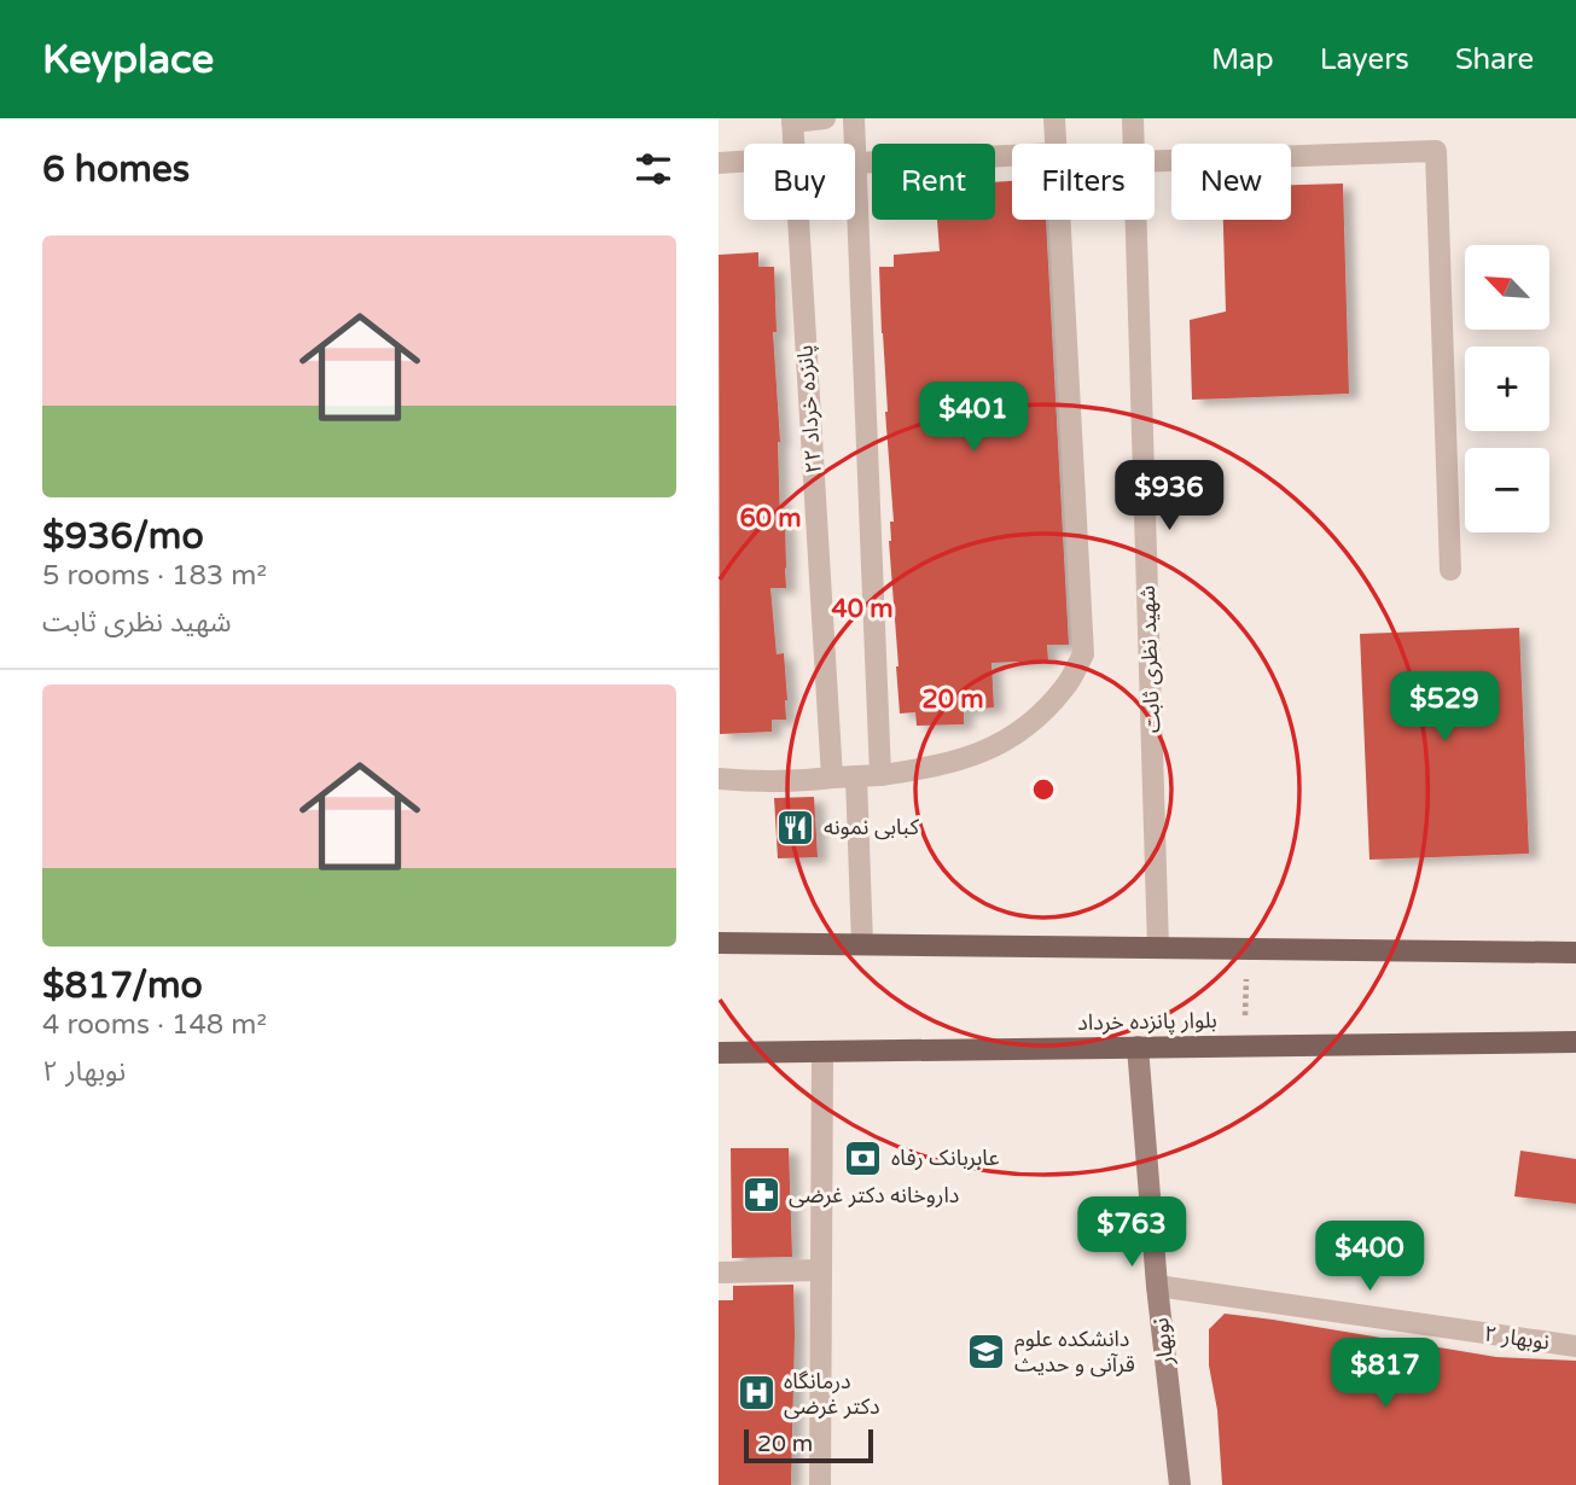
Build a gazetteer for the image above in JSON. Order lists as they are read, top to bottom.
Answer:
{
  "streets": {
    "main road": ["بلوار پانزده خرداد"],
    "street": [
      "پانزده خرداد ۲۲",
      "شهید نظری ثابت",
      "نوبهار ۲",
      "نوبهار"
    ]
  },
  "crossings": [
    ["بلوار پانزده خرداد", "نوبهار"],
    ["نوبهار ۲", "نوبهار"]
  ],
  "places": {
    "restaurant": ["کبابی نمونه"],
    "bank": ["عابربانک رفاه"],
    "pharmacy": ["داروخانه دکتر غرضی"],
    "school or university": ["دانشکده علوم قرآنی و حدیث"],
    "hospital": ["درمانگاه دکتر غرضی"]
  },
  "scale_bar": "20 m",
  "north": "top left",
  "page": {
    "header": "Keyplace",
    "nav": ["Map", "Layers", "Share"],
    "heading": "6 homes",
    "chip": [
      "Buy",
      "Rent",
      "Filters",
      "New"
    ],
    "list": [
      {
        "name": "$936/mo",
        "note": "5 rooms · 183 m² · شهید نظری ثابت"
      },
      {
        "name": "$817/mo",
        "note": "4 rooms · 148 m² · نوبهار ۲"
      }
    ],
    "map_buttons": ["+", "−"],
    "price": [
      "$401",
      "$936",
      "$529",
      "$763",
      "$400",
      "$817"
    ],
    "scale": "20 m"
  },
  "rings": ["60 m", "40 m", "20 m"]
}
